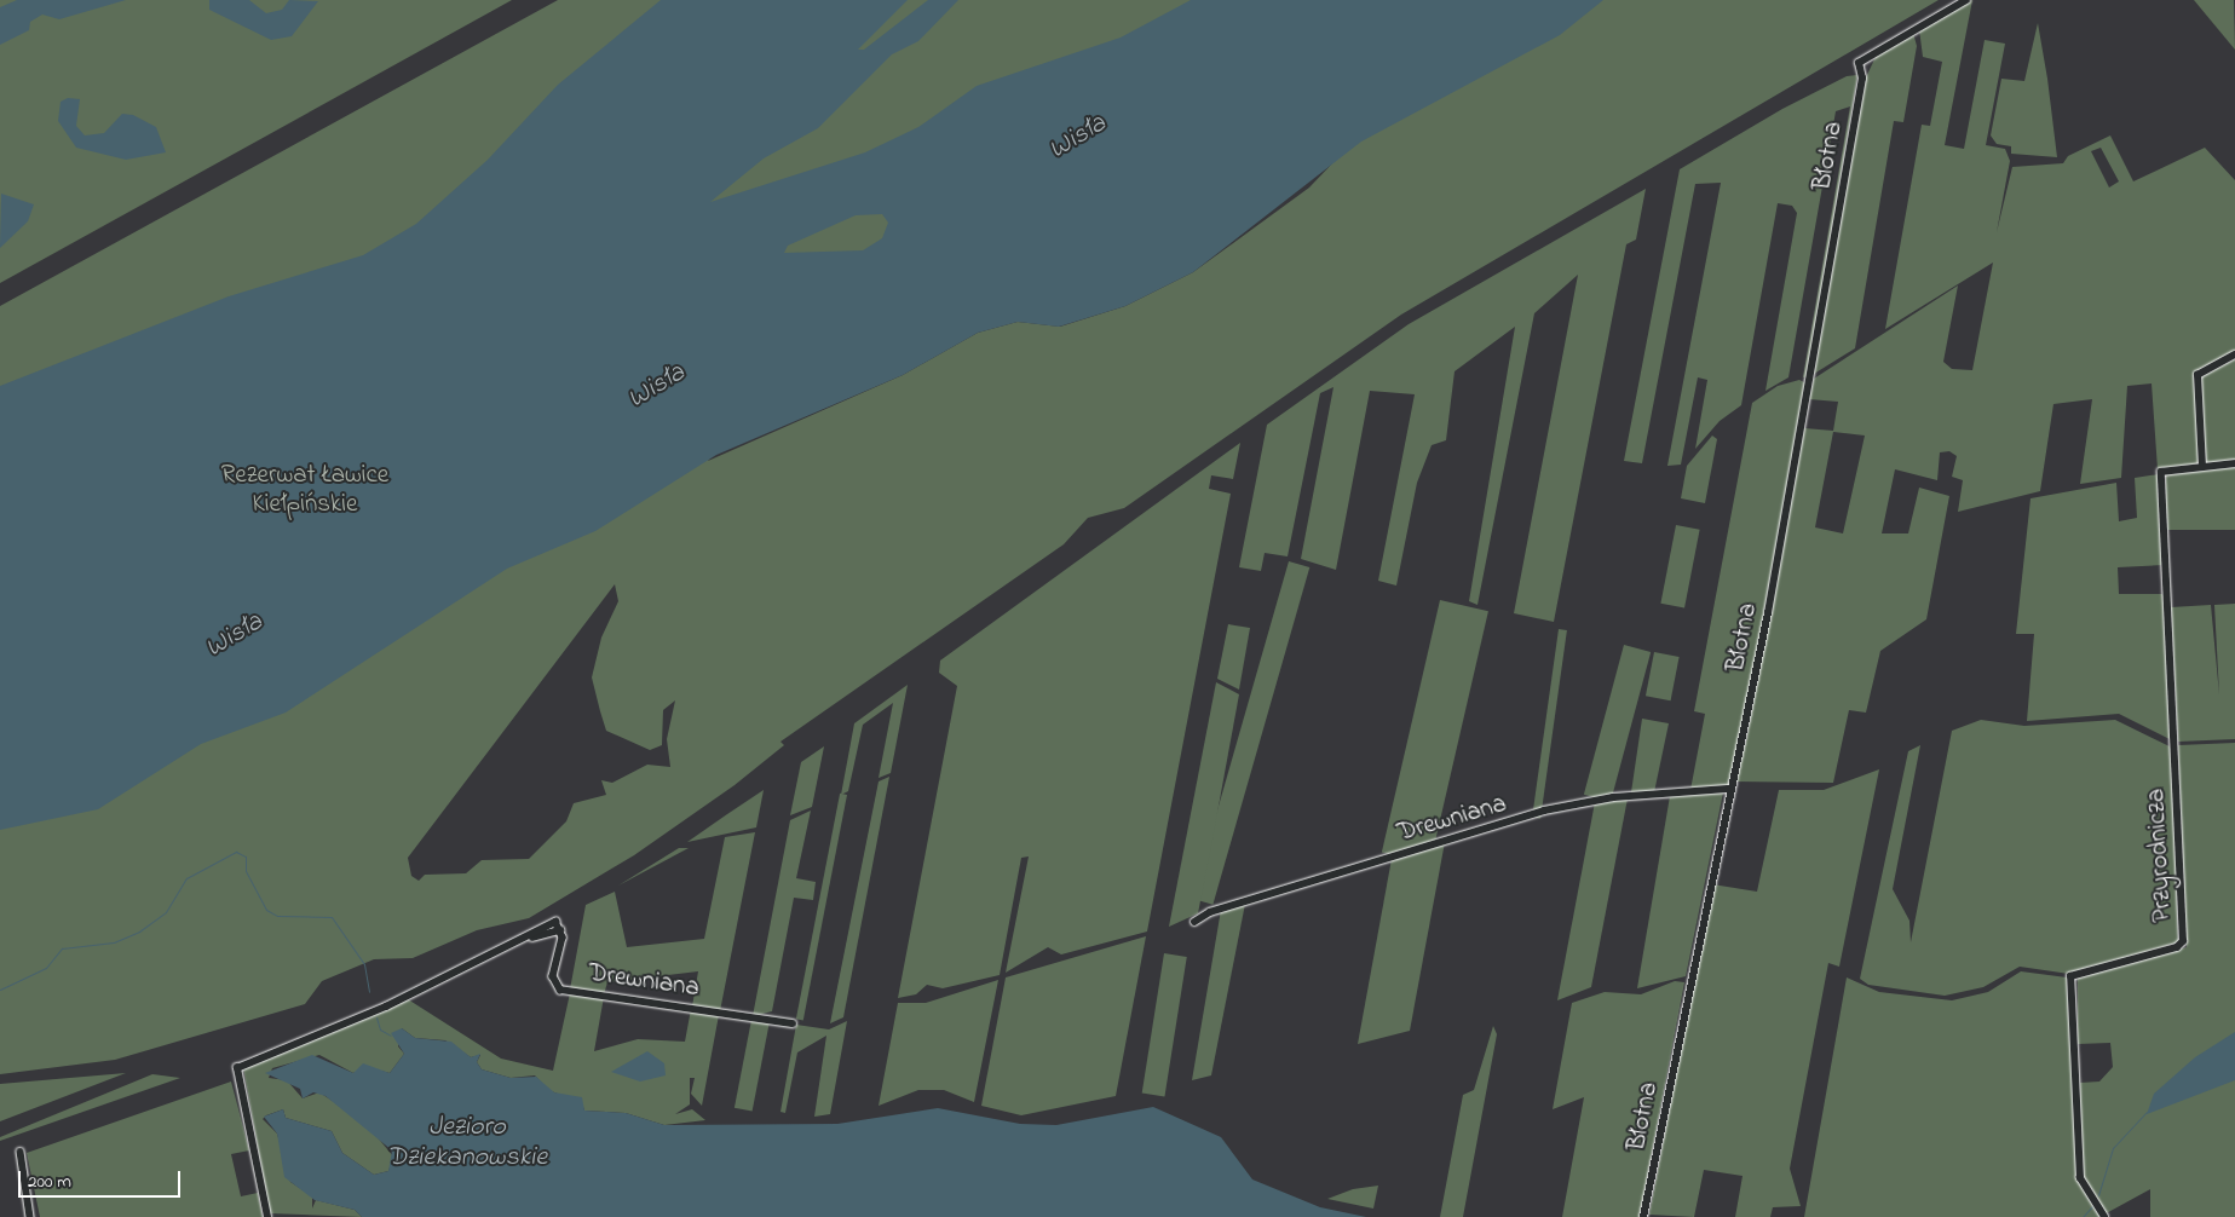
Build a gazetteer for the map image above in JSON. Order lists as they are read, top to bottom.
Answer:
{
  "streets": {
    "street": ["Błotna", "Drewniana", "Przyrodnicza"]
  },
  "crossings": [
    ["Błotna", "Drewniana"]
  ],
  "water": ["Wisła", "Jezioro Dziekanowskie"],
  "parks": ["Rezerwat Ławice Kiełpińskie"],
  "scale_bar": "200 m"
}
